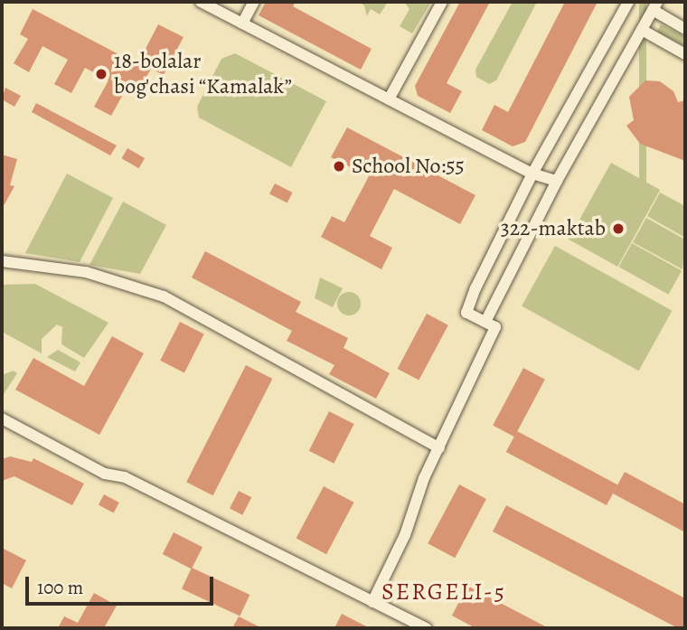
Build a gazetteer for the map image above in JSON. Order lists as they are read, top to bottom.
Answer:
{
  "districts": ["SERGELI-5"],
  "places": ["18-bolalar bog'chasi “Kamalak”", "School No:55", "322-maktab"],
  "scale_bar": "100 m"
}
